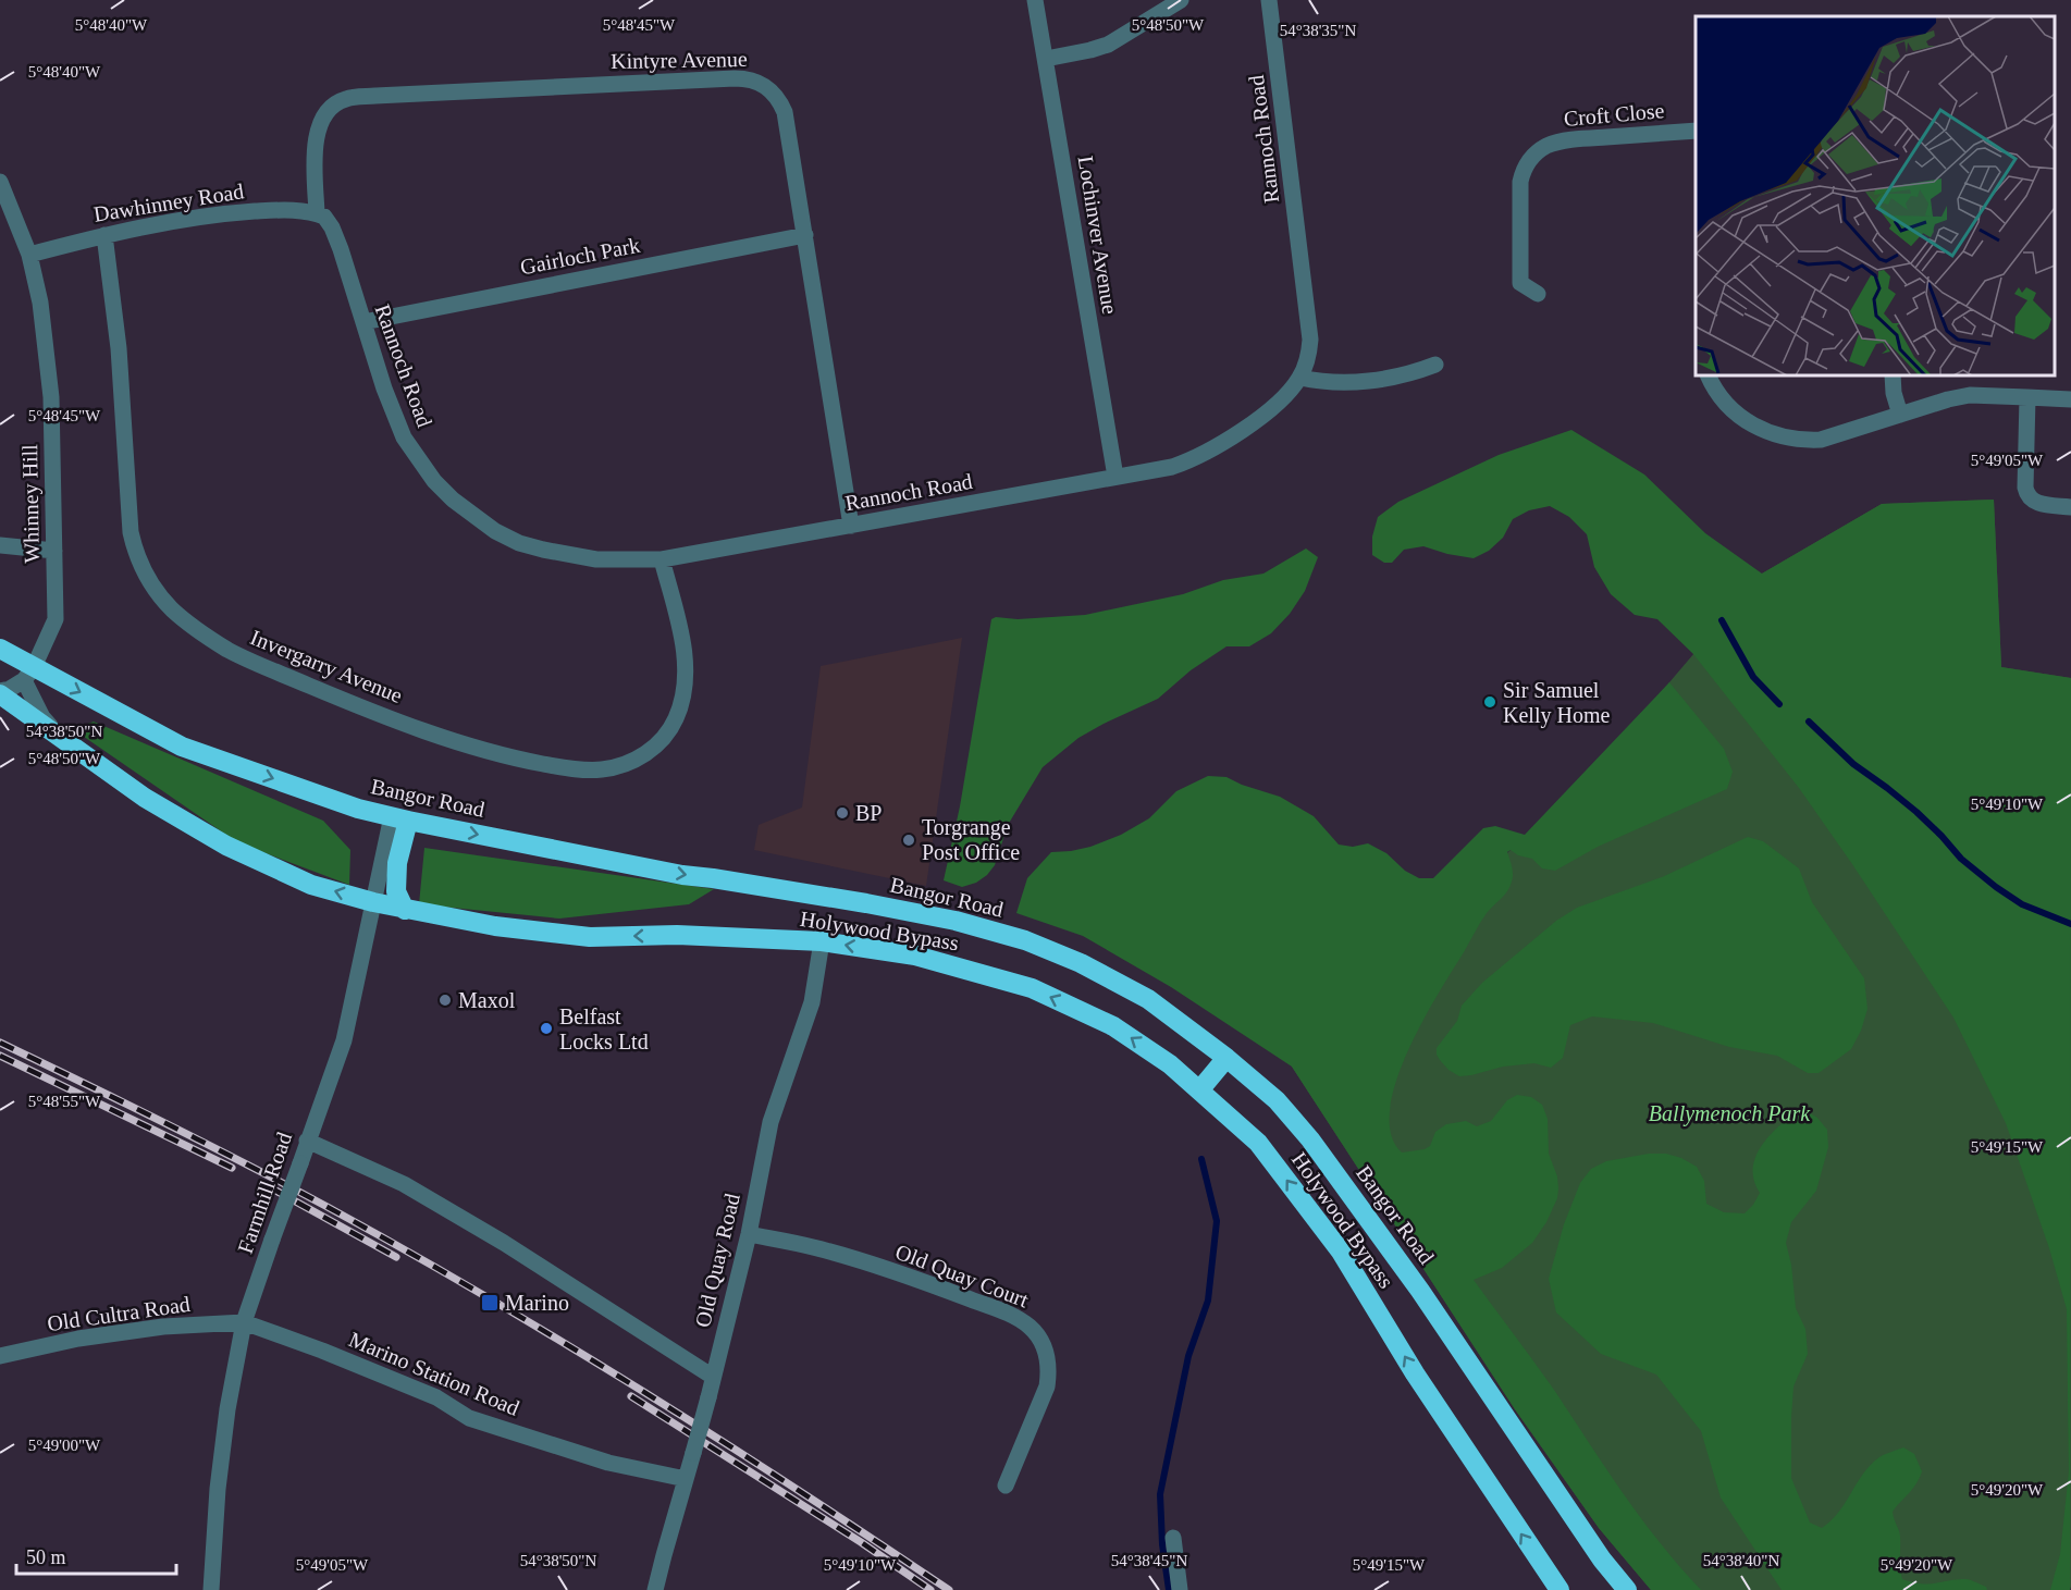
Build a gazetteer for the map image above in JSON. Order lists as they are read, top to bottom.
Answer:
{
  "streets": {
    "highway": ["Bangor Road", "Holywood Bypass"],
    "street": [
      "Kintyre Avenue",
      "Croft Close",
      "Rannoch Road",
      "Dawhinney Road",
      "Lochinver Avenue",
      "Gairloch Park",
      "Whinney Hill",
      "Invergarry Avenue",
      "Farmhill Road",
      "Old Quay Road",
      "Old Quay Court",
      "Old Cultra Road",
      "Marino Station Road"
    ]
  },
  "crossings": [
    ["Kintyre Avenue", "Rannoch Road"],
    ["Kintyre Avenue", "Dawhinney Road"],
    ["Kintyre Avenue", "Gairloch Park"],
    ["Rannoch Road", "Dawhinney Road"],
    ["Rannoch Road", "Lochinver Avenue"],
    ["Rannoch Road", "Gairloch Park"],
    ["Rannoch Road", "Invergarry Avenue"],
    ["Dawhinney Road", "Whinney Hill"],
    ["Dawhinney Road", "Invergarry Avenue"],
    ["Whinney Hill", "Bangor Road"],
    ["Bangor Road", "Farmhill Road"],
    ["Holywood Bypass", "Farmhill Road"],
    ["Holywood Bypass", "Old Quay Road"],
    ["Farmhill Road", "Old Cultra Road"],
    ["Farmhill Road", "Marino Station Road"],
    ["Old Quay Road", "Old Quay Court"],
    ["Old Quay Road", "Marino Station Road"],
    ["Old Cultra Road", "Marino Station Road"]
  ],
  "one_way": ["Bangor Road", "Holywood Bypass"],
  "parks": ["Ballymenoch Park"],
  "places": {
    "other": [
      "Sir Samuel Kelly Home",
      "BP",
      "Torgrange Post Office",
      "Maxol",
      "Belfast Locks Ltd"
    ],
    "transit": ["Marino"]
  },
  "scale_bar": "50 m",
  "coordinates": [
    "5°48'40\"W",
    "5°48'45\"W",
    "5°48'50\"W",
    "54°38'35\"N",
    "5°49'05\"W",
    "54°38'50\"N",
    "5°49'10\"W",
    "5°48'55\"W",
    "5°49'15\"W",
    "5°49'00\"W",
    "5°49'20\"W",
    "54°38'45\"N",
    "54°38'40\"N"
  ]
}
